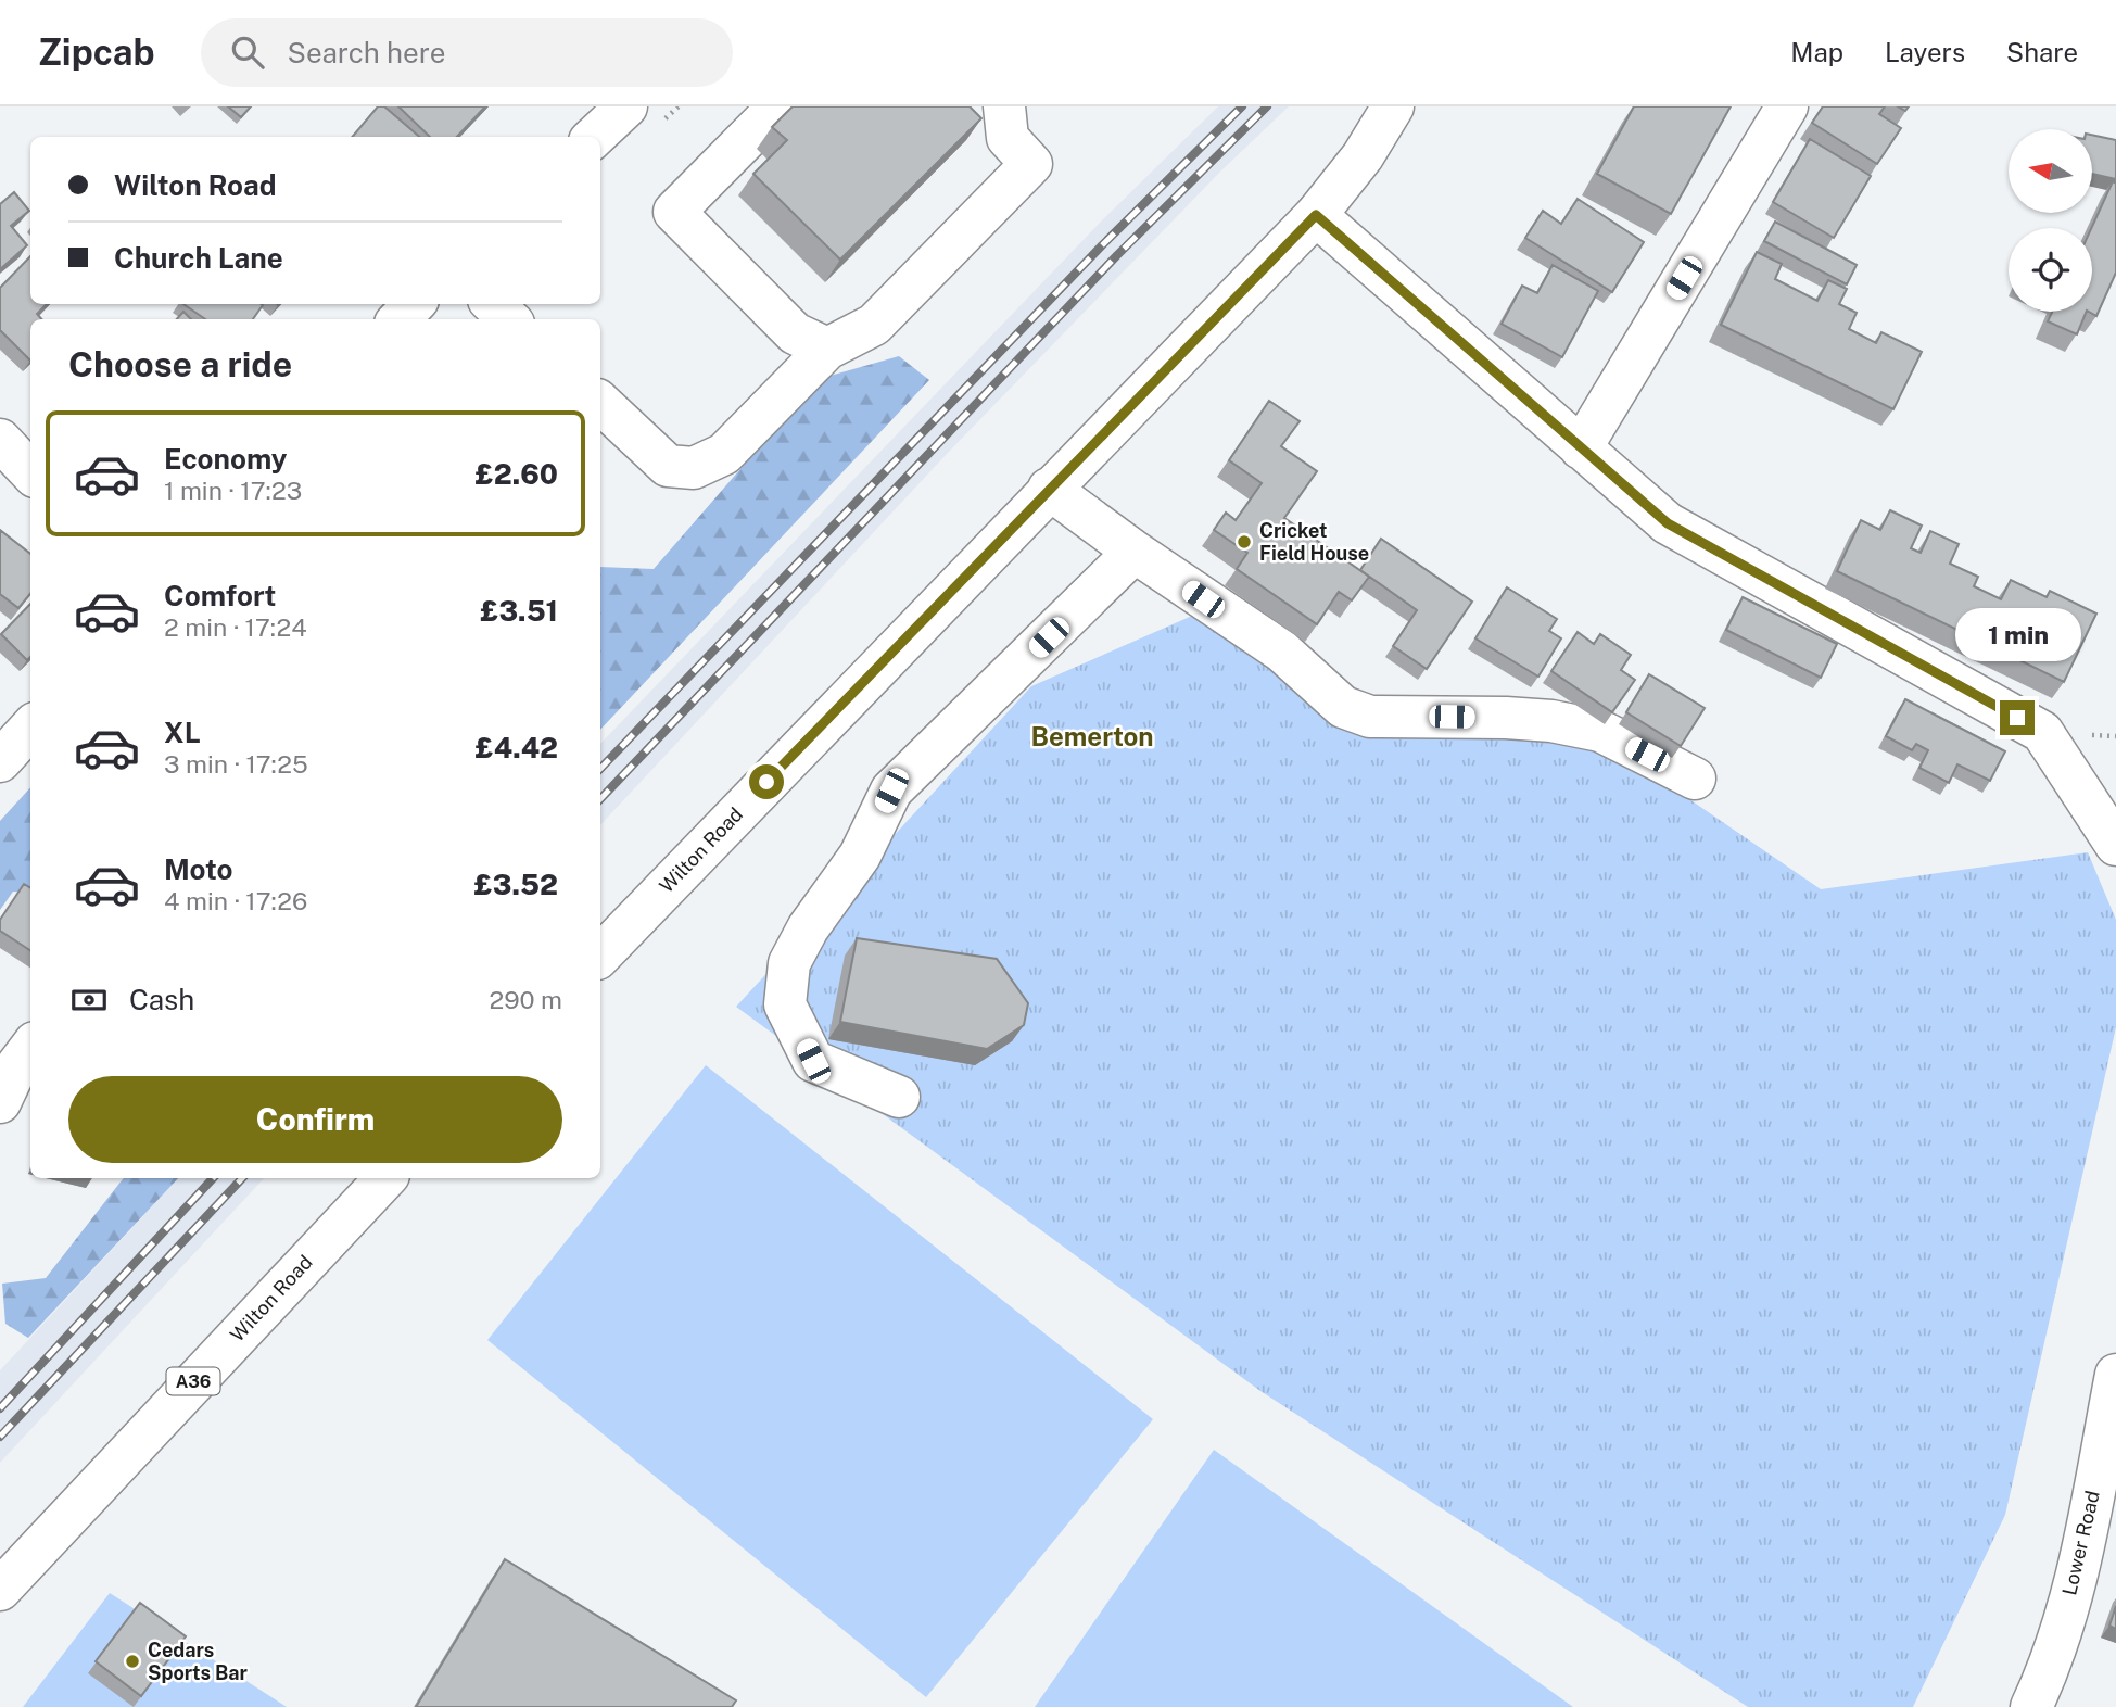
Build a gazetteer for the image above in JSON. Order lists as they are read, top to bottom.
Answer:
{
  "streets": {
    "main road": ["Wilton Road", "A36", "Lower Road"]
  },
  "districts": ["Bemerton"],
  "places": ["Cricket Field House", "Cedars Sports Bar"],
  "north": "left",
  "page": {
    "header": "Zipcab",
    "search": "Search here",
    "nav": ["Map", "Layers", "Share"],
    "banner": ["Wilton Road", "Church Lane"],
    "heading": "Choose a ride",
    "list": [
      {
        "name": "Economy",
        "note": "1 min · 17:23",
        "value": "£2.60"
      },
      {
        "name": "Comfort",
        "note": "2 min · 17:24",
        "value": "£3.51"
      },
      {
        "name": "XL",
        "note": "3 min · 17:25",
        "value": "£4.42"
      },
      {
        "name": "Moto",
        "note": "4 min · 17:26",
        "value": "£3.52"
      }
    ],
    "bubble": "1 min",
    "pay": ["Cash", "290 m"],
    "buttons": "Confirm"
  }
}
